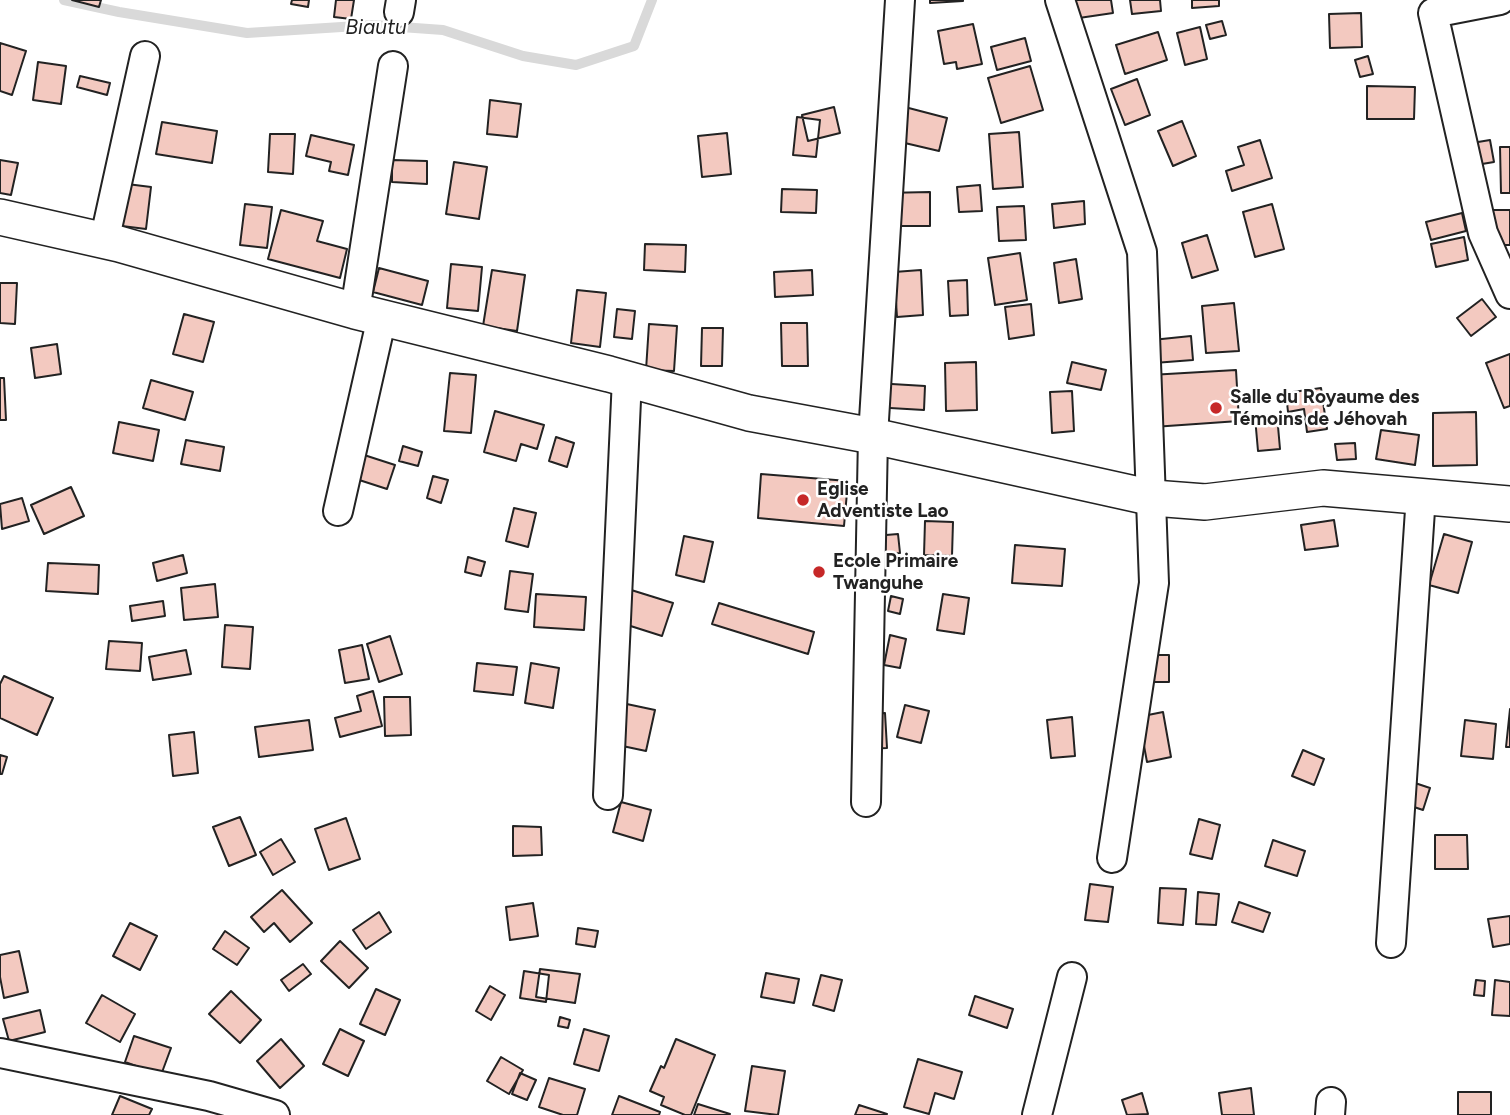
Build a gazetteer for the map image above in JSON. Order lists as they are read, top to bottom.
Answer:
{
  "water": ["Biautu"],
  "places": ["Salle du Royaume des Témoins de Jéhovah", "Eglise Adventiste Lao", "Ecole Primaire Twanguhe"]
}
